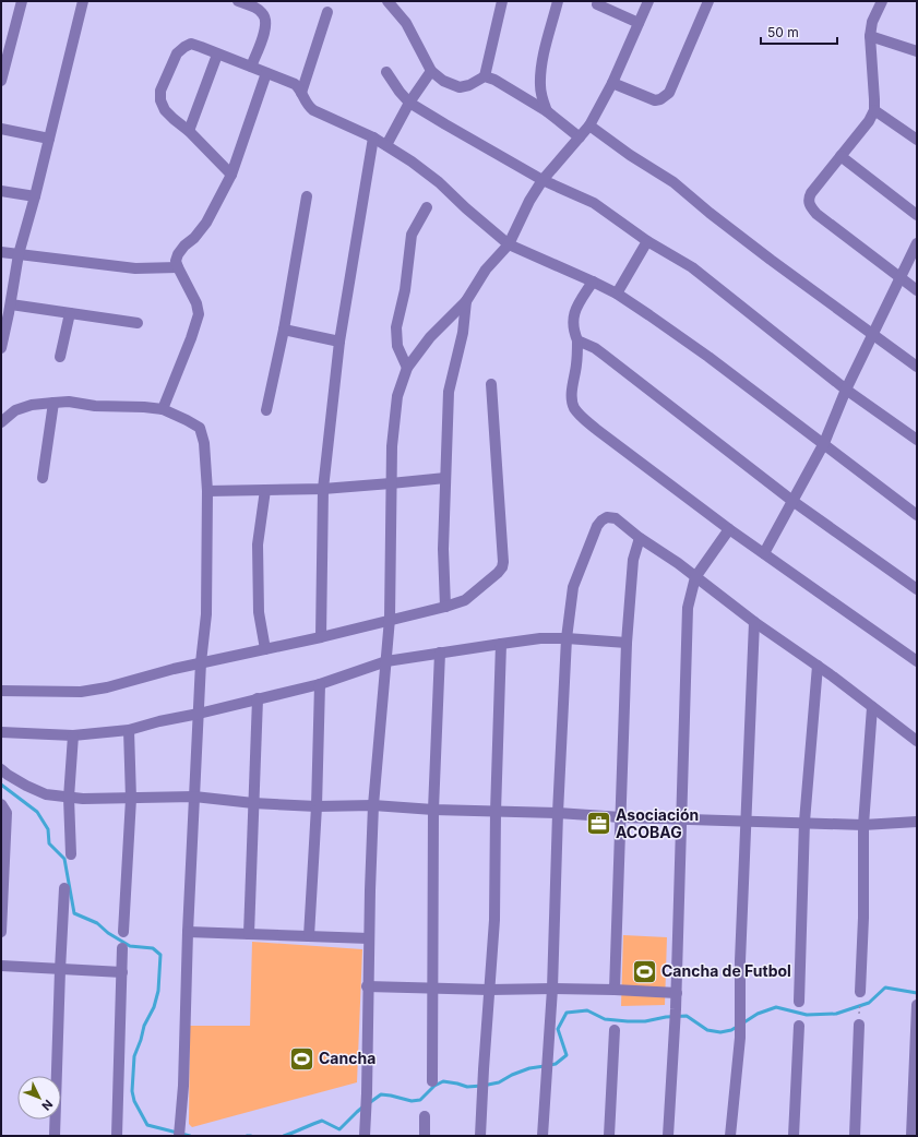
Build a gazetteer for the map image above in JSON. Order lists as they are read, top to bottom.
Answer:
{
  "places": {
    "office": ["Asociación ACOBAG"],
    "sports": ["Cancha de Futbol", "Cancha"]
  },
  "scale_bar": "50 m",
  "north": "bottom right"
}
